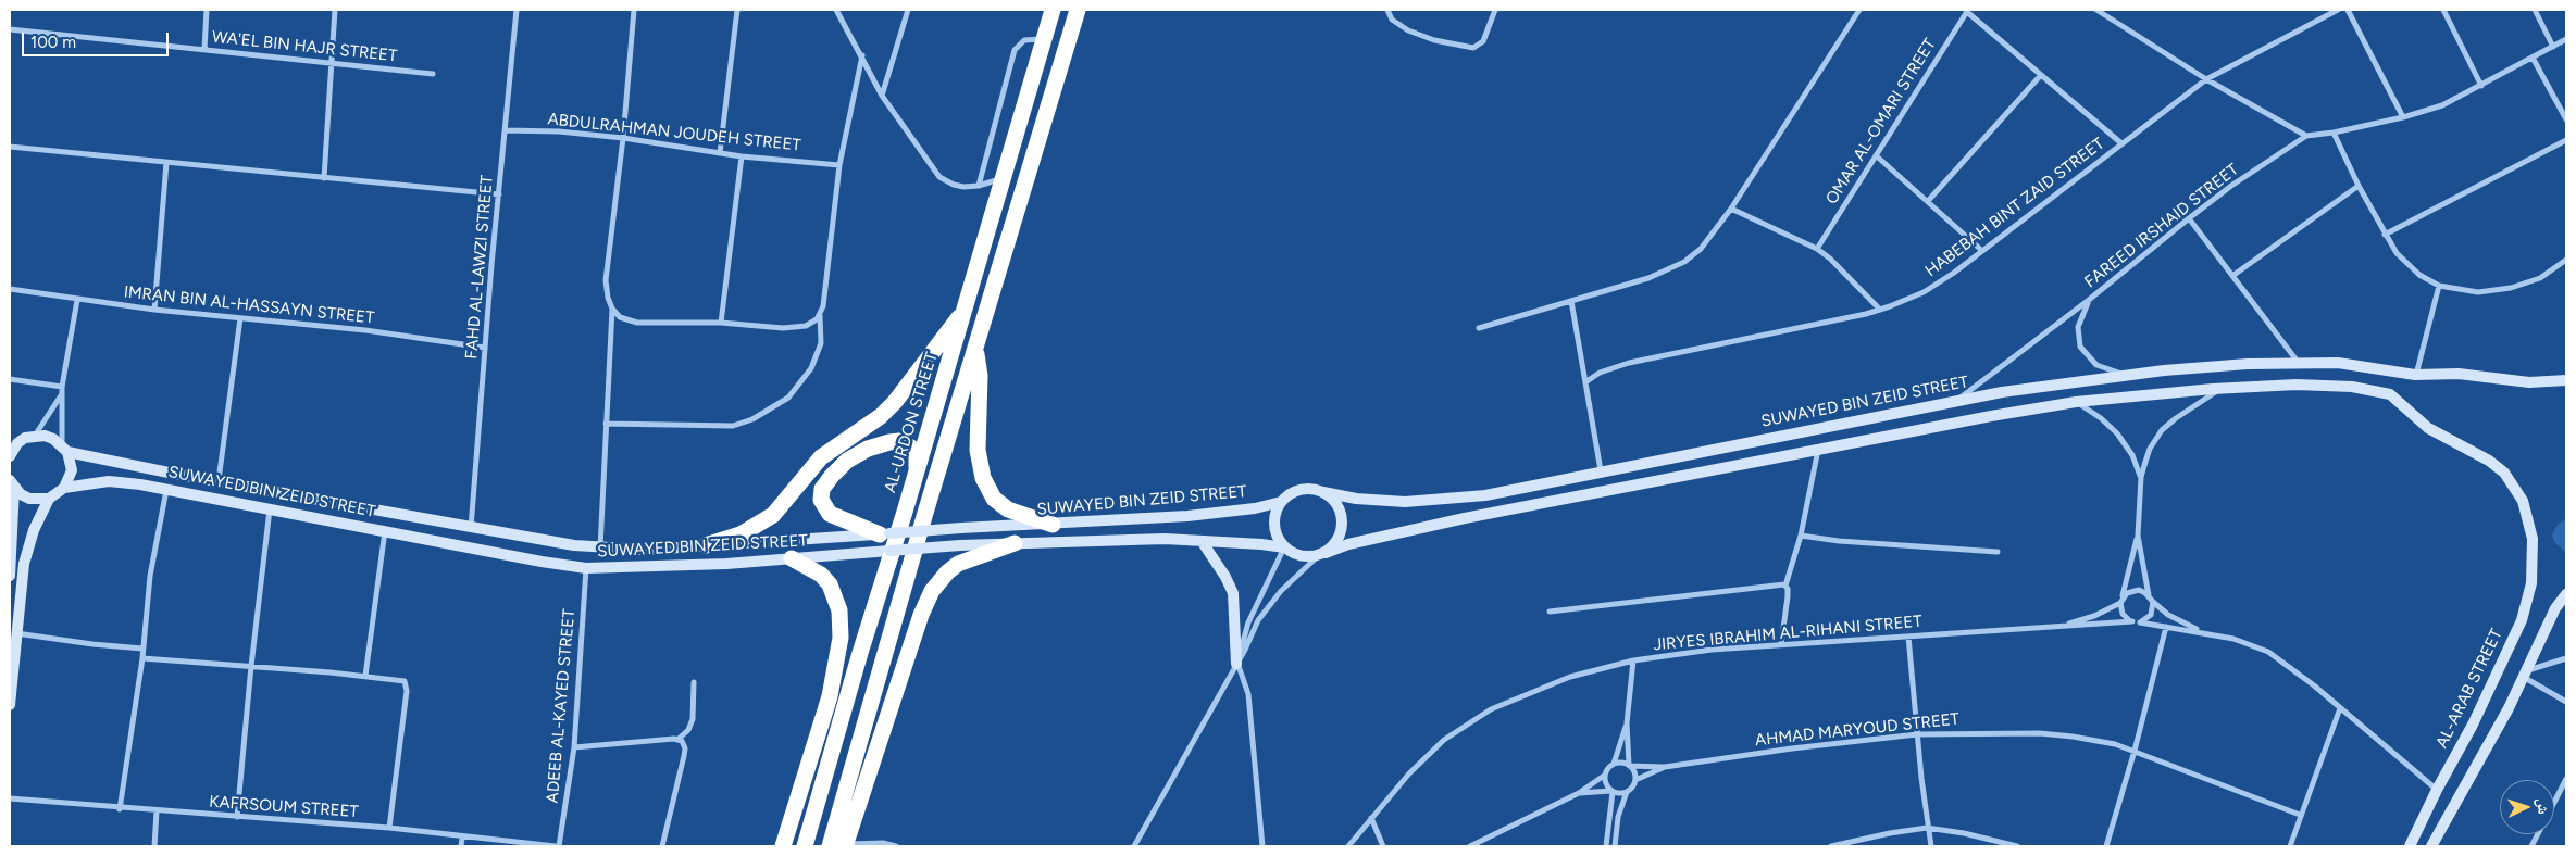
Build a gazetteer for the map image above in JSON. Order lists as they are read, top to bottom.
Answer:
{
  "streets": {
    "highway": ["AL-URDON STREET"],
    "main road": ["SUWAYED BIN ZEID STREET", "AL-ARAB STREET"],
    "street": [
      "WA'EL BIN HAJR STREET",
      "OMAR AL-OMARI STREET",
      "ABDULRAHMAN JOUDEH STREET",
      "HABEBAH BINT ZAID STREET",
      "FAREED IRSHAID STREET",
      "FAHD AL-LAWZI STREET",
      "IMRAN BIN AL-HASSAYN STREET",
      "JIRYES IBRAHIM AL-RIHANI STREET",
      "ADEEB AL-KAYED STREET",
      "AHMAD MARYOUD STREET",
      "KAFRSOUM STREET"
    ]
  },
  "crossings": [
    ["ABDULRAHMAN JOUDEH STREET", "FAHD AL-LAWZI STREET"],
    ["FAREED IRSHAID STREET", "SUWAYED BIN ZEID STREET"],
    ["FAHD AL-LAWZI STREET", "IMRAN BIN AL-HASSAYN STREET"],
    ["FAHD AL-LAWZI STREET", "SUWAYED BIN ZEID STREET"],
    ["SUWAYED BIN ZEID STREET", "ADEEB AL-KAYED STREET"],
    ["ADEEB AL-KAYED STREET", "KAFRSOUM STREET"]
  ],
  "scale_bar": "100 m",
  "north": "right"
}
